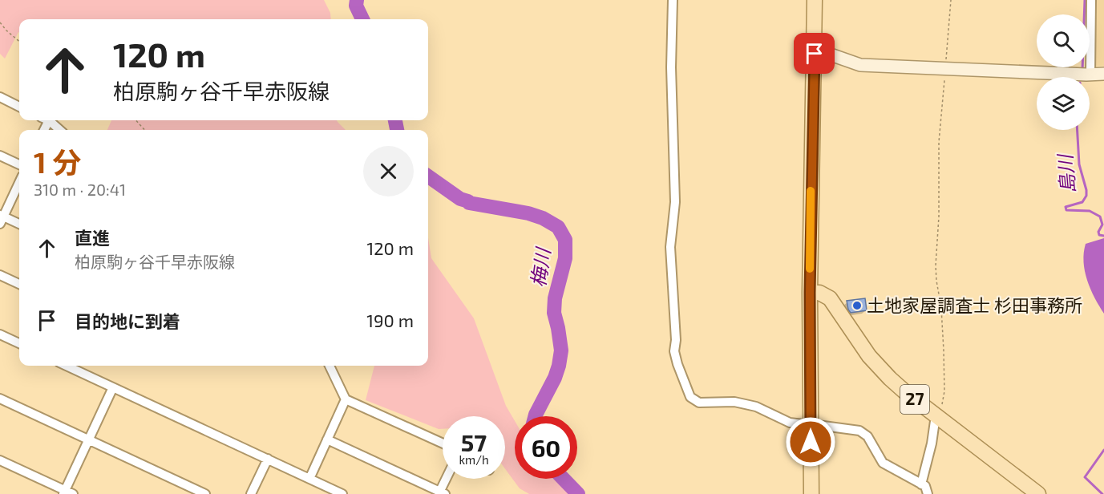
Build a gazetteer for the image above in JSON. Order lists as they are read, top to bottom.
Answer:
{
  "streets": {
    "main road": ["27"]
  },
  "water": ["島川", "梅川"],
  "places": ["土地家屋調査士 杉田事務所"],
  "page": {
    "turn": ["120 m", "柏原駒ヶ谷千早赤阪線"],
    "heading": ["1 分", "310 m · 20:41"],
    "list": [
      {
        "name": "直進",
        "note": "柏原駒ヶ谷千早赤阪線",
        "value": "120 m"
      },
      {
        "name": "目的地に到着",
        "value": "190 m"
      }
    ],
    "speed": "57 km/h",
    "limit": "60"
  }
}
